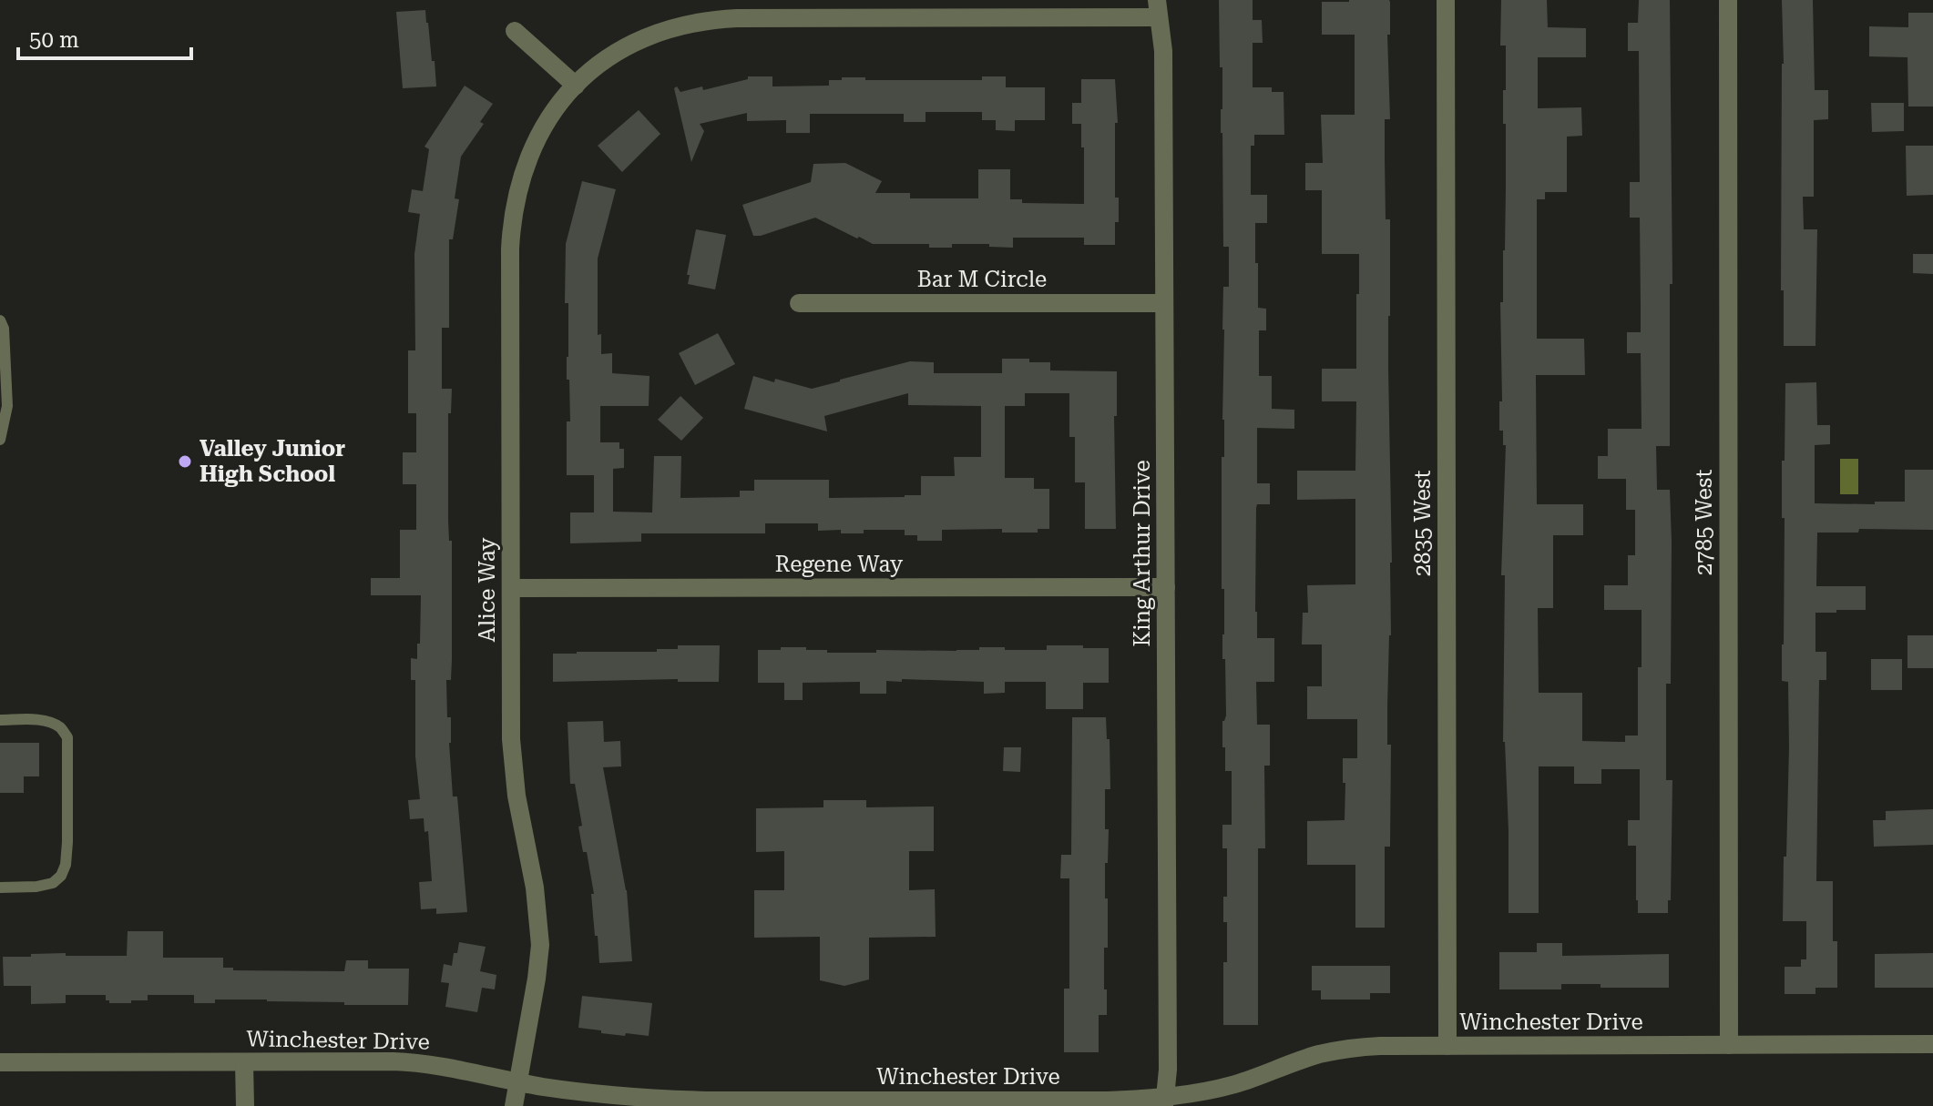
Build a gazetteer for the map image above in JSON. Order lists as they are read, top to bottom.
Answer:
{
  "streets": {
    "street": [
      "Bar M Circle",
      "2785 West",
      "2835 West",
      "King Arthur Drive",
      "Regene Way",
      "Alice Way",
      "Winchester Drive"
    ]
  },
  "crossings": [
    ["Bar M Circle", "King Arthur Drive"],
    ["2785 West", "Winchester Drive"],
    ["2835 West", "Winchester Drive"],
    ["King Arthur Drive", "Regene Way"],
    ["King Arthur Drive", "Alice Way"],
    ["King Arthur Drive", "Winchester Drive"],
    ["Regene Way", "Alice Way"],
    ["Alice Way", "Winchester Drive"]
  ],
  "places": ["Valley Junior High School"],
  "scale_bar": "50 m"
}
